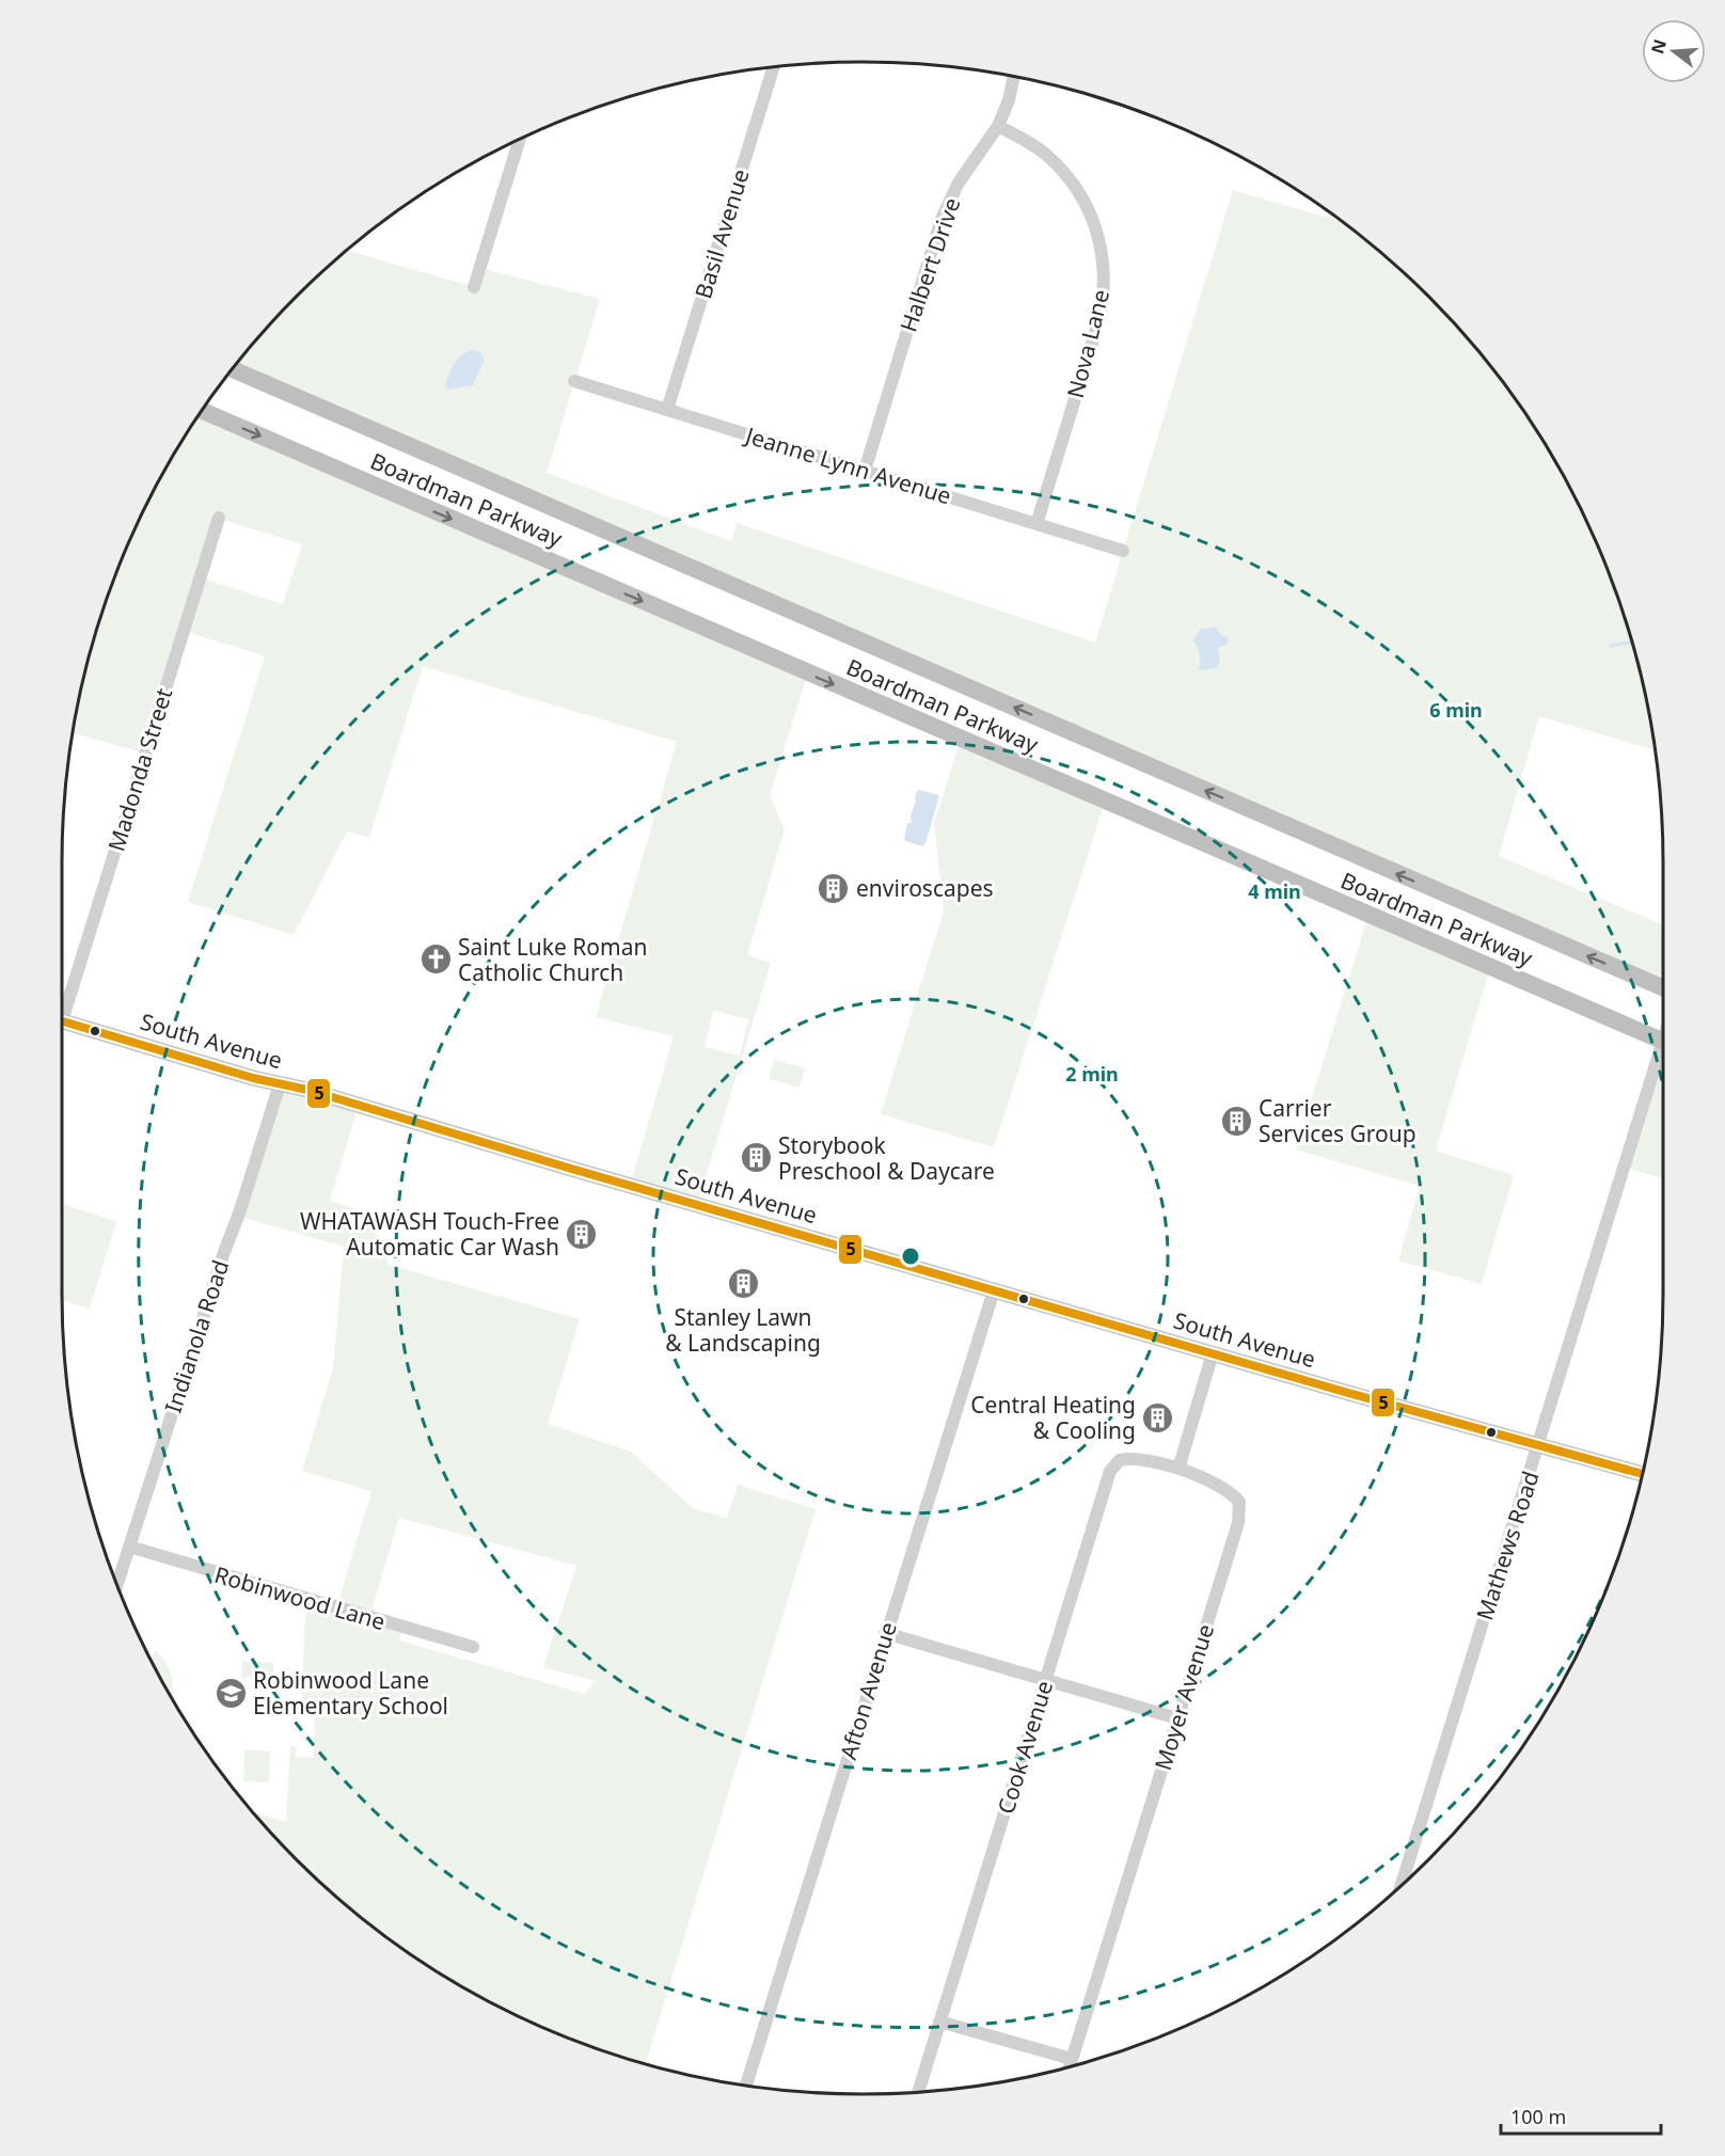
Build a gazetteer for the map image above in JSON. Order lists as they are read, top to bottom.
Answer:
{
  "streets": {
    "highway": ["Boardman Parkway"],
    "main road": ["South Avenue"],
    "street": [
      "Basil Avenue",
      "Halbert Drive",
      "Nova Lane",
      "Jeanne Lynn Avenue",
      "Madonda Street",
      "Indianola Road",
      "Mathews Road",
      "Robinwood Lane",
      "Afton Avenue",
      "Moyer Avenue",
      "Cook Avenue"
    ]
  },
  "crossings": [
    ["Basil Avenue", "Jeanne Lynn Avenue"],
    ["Halbert Drive", "Nova Lane"],
    ["Halbert Drive", "Jeanne Lynn Avenue"],
    ["Nova Lane", "Jeanne Lynn Avenue"],
    ["South Avenue", "Indianola Road"],
    ["South Avenue", "Mathews Road"],
    ["South Avenue", "Afton Avenue"],
    ["Indianola Road", "Robinwood Lane"],
    ["Moyer Avenue", "Cook Avenue"]
  ],
  "places": {
    "building": [
      "enviroscapes",
      "Carrier Services Group",
      "Storybook Preschool & Daycare",
      "WHATAWASH Touch-Free Automatic Car Wash",
      "Stanley Lawn & Landscaping",
      "Central Heating & Cooling"
    ],
    "church": ["Saint Luke Roman Catholic Church"],
    "school or university": ["Robinwood Lane Elementary School"]
  },
  "lines": ["transit line 5"],
  "scale_bar": "100 m",
  "north": "left",
  "rings": ["6 min", "4 min", "2 min"]
}
